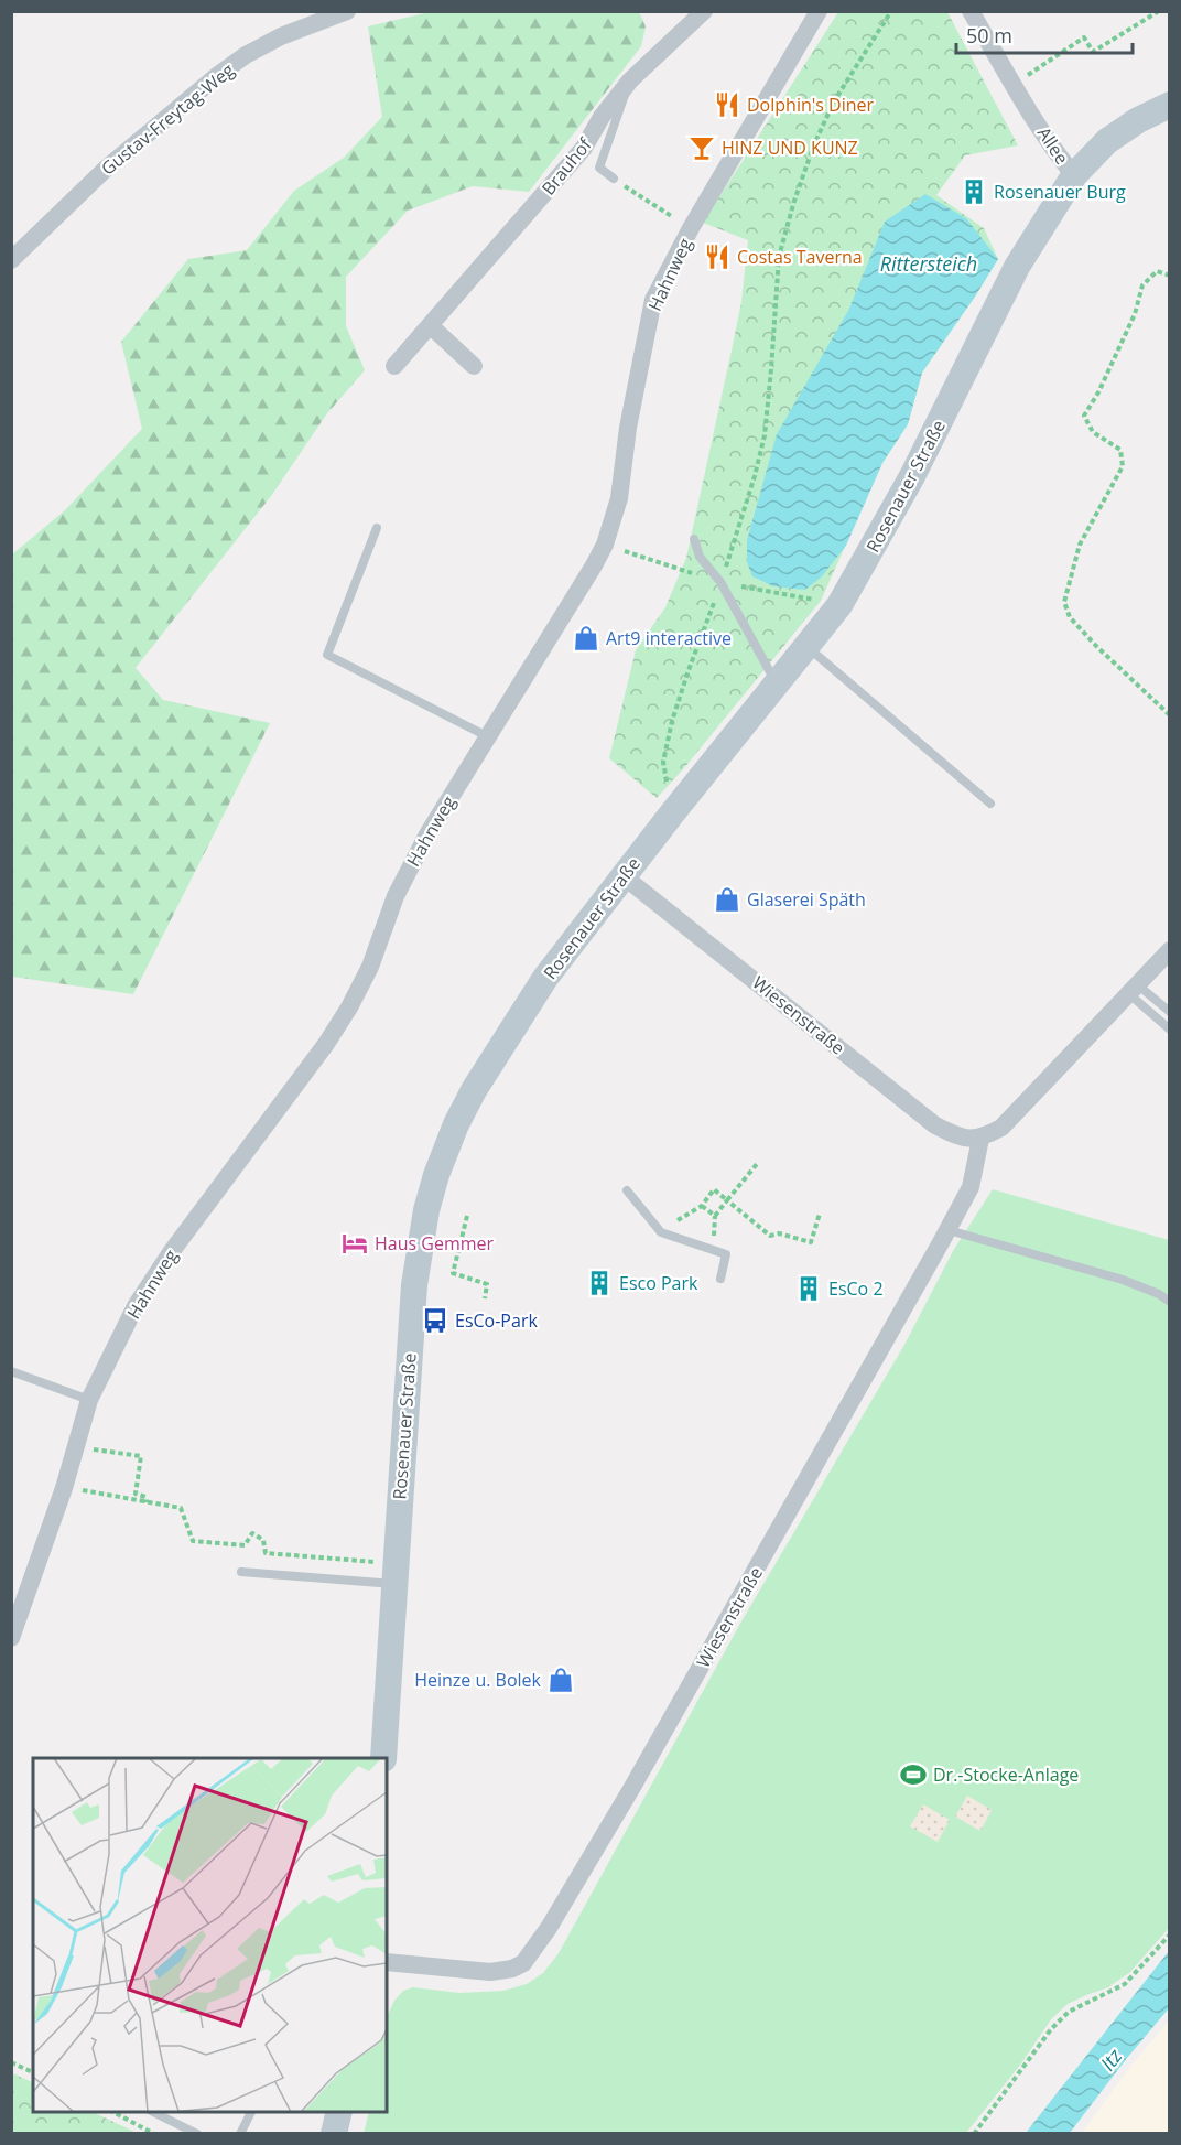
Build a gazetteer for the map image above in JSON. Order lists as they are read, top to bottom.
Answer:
{
  "streets": {
    "street": [
      "Gustav-Freytag-Weg",
      "Allee",
      "Brauhof",
      "Hahnweg",
      "Rosenauer Straße",
      "Wiesenstraße"
    ]
  },
  "crossings": [
    ["Allee", "Rosenauer Straße"],
    ["Rosenauer Straße", "Wiesenstraße"]
  ],
  "water": ["Rittersteich", "Itz"],
  "places": {
    "restaurant": ["Dolphin's Diner", "Costas Taverna"],
    "bar": ["HINZ UND KUNZ"],
    "building": ["Rosenauer Burg", "Esco Park", "EsCo 2"],
    "shop": ["Art9 interactive", "Glaserei Späth", "Heinze u. Bolek"],
    "hotel": ["Haus Gemmer"],
    "bus stop": ["EsCo-Park"],
    "sports": ["Dr.-Stocke-Anlage"]
  },
  "scale_bar": "50 m"
}
